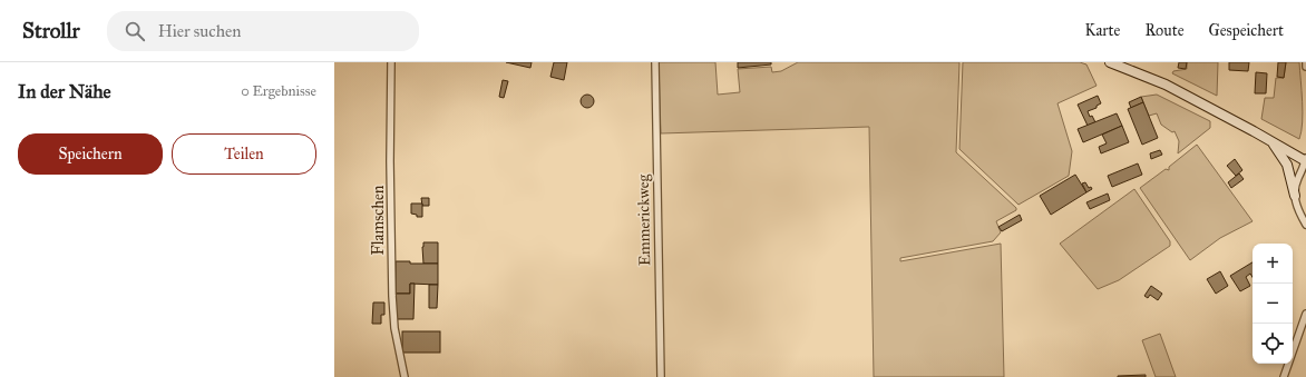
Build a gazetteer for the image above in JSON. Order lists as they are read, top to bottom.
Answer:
{
  "streets": {
    "street": ["Flamschen", "Emmerickweg"]
  },
  "page": {
    "header": "Strollr",
    "search": "Hier suchen",
    "nav": ["Karte", "Route", "Gespeichert"],
    "heading": ["In der Nähe", "0 Ergebnisse"],
    "buttons": ["Speichern", "Teilen"],
    "map_buttons": ["+", "−"]
  }
}
